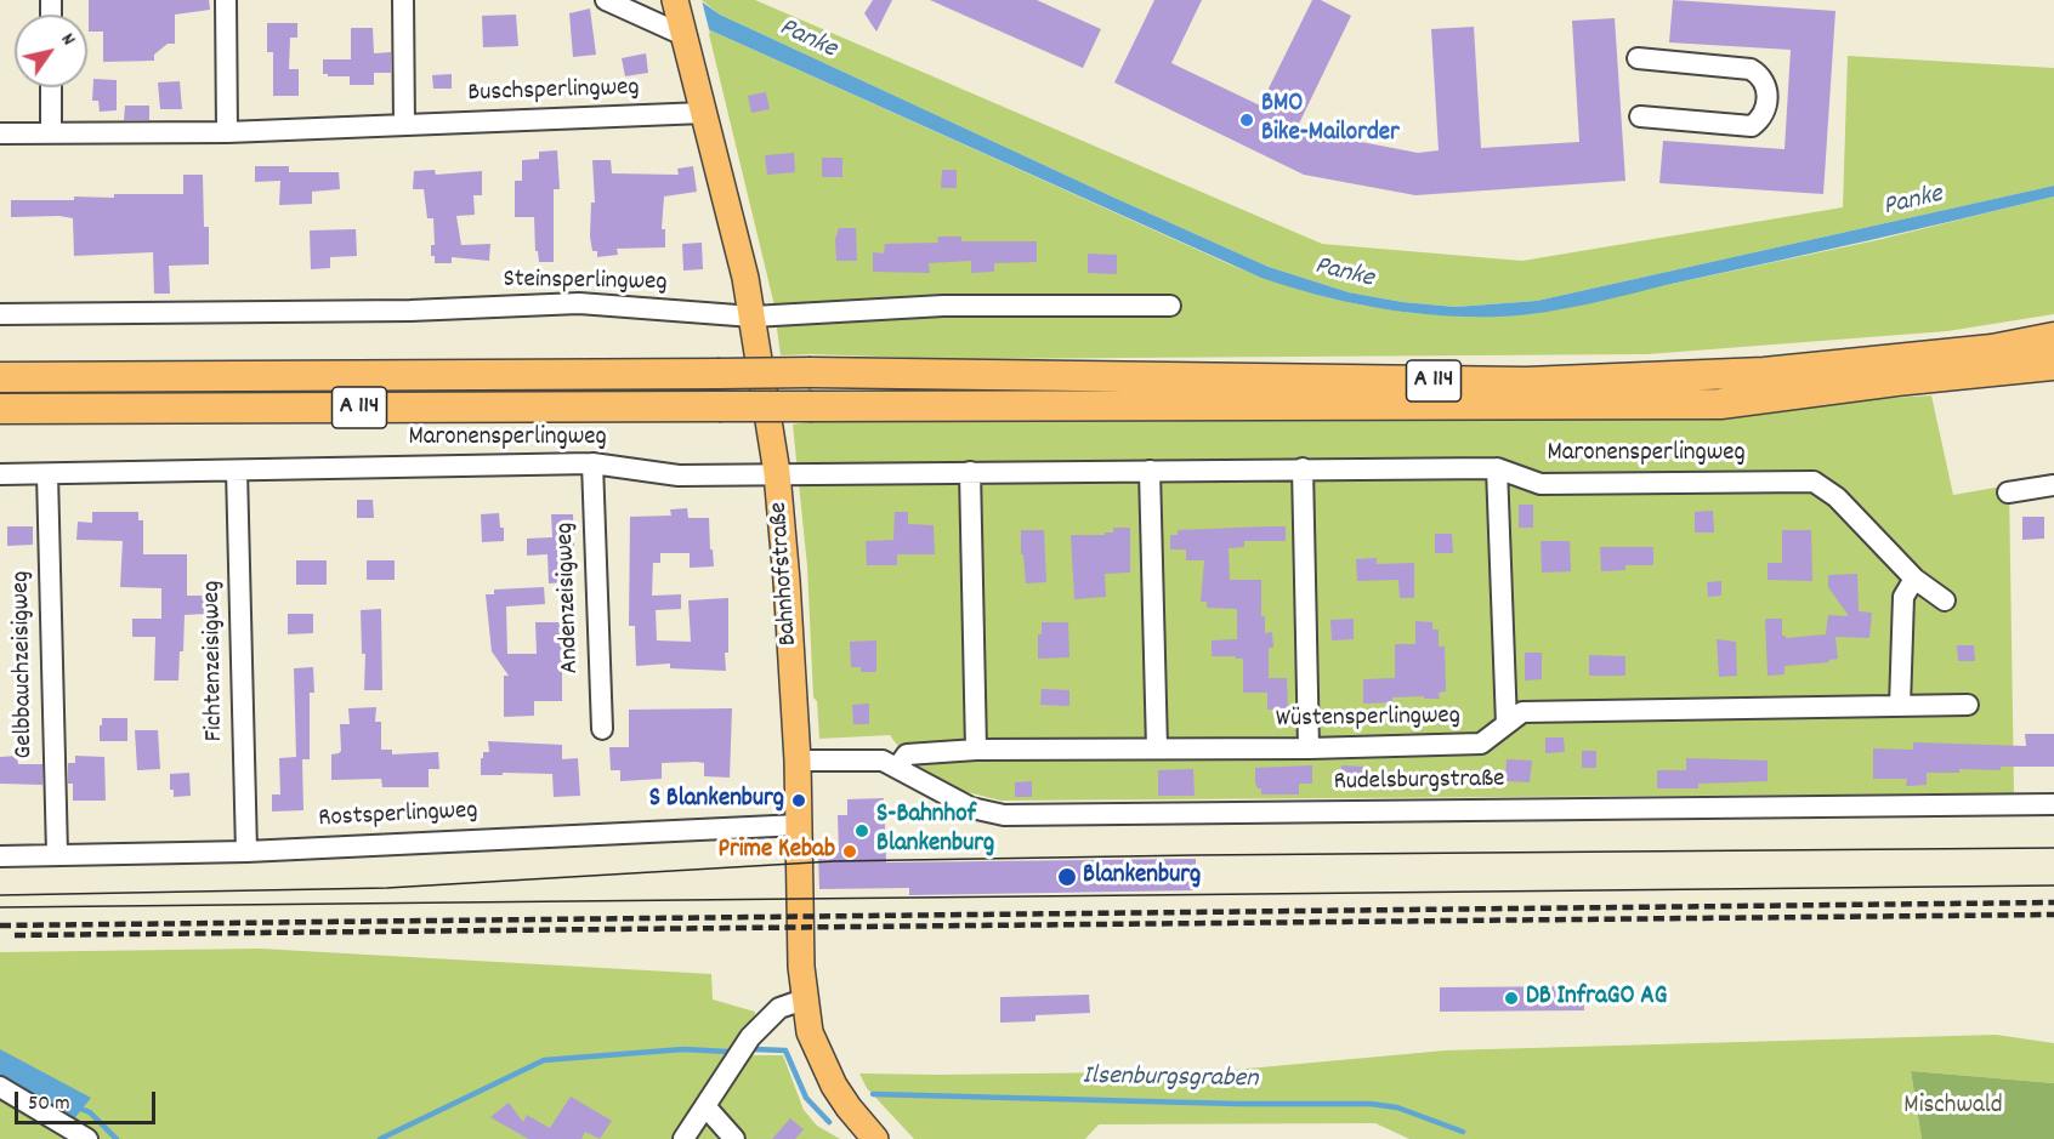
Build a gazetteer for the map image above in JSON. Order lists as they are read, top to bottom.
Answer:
{
  "streets": {
    "highway": ["A 114"],
    "main road": ["Bahnhofstraße"],
    "street": [
      "Buschsperlingweg",
      "Steinsperlingweg",
      "Maronensperlingweg",
      "Andenzeisigweg",
      "Fichtenzeisigweg",
      "Gelbbauchzeisigweg",
      "Wüstensperlingweg",
      "Rudelsburgstraße",
      "Rostsperlingweg"
    ]
  },
  "crossings": [
    ["Buschsperlingweg", "Bahnhofstraße"],
    ["Steinsperlingweg", "Bahnhofstraße"],
    ["Maronensperlingweg", "Bahnhofstraße"],
    ["Maronensperlingweg", "Andenzeisigweg"],
    ["Maronensperlingweg", "Fichtenzeisigweg"],
    ["Maronensperlingweg", "Gelbbauchzeisigweg"],
    ["Bahnhofstraße", "Rudelsburgstraße"],
    ["Bahnhofstraße", "Rostsperlingweg"],
    ["Fichtenzeisigweg", "Rostsperlingweg"],
    ["Gelbbauchzeisigweg", "Rostsperlingweg"],
    ["Wüstensperlingweg", "Rudelsburgstraße"]
  ],
  "water": ["Panke", "Ilsenburgsgraben"],
  "parks": ["Mischwald"],
  "places": [
    "BMO Bike-Mailorder",
    "S Blankenburg",
    "S-Bahnhof Blankenburg",
    "Prime Kebab",
    "Blankenburg",
    "DB InfraGO AG"
  ],
  "scale_bar": "50 m",
  "north": "top right"
}
